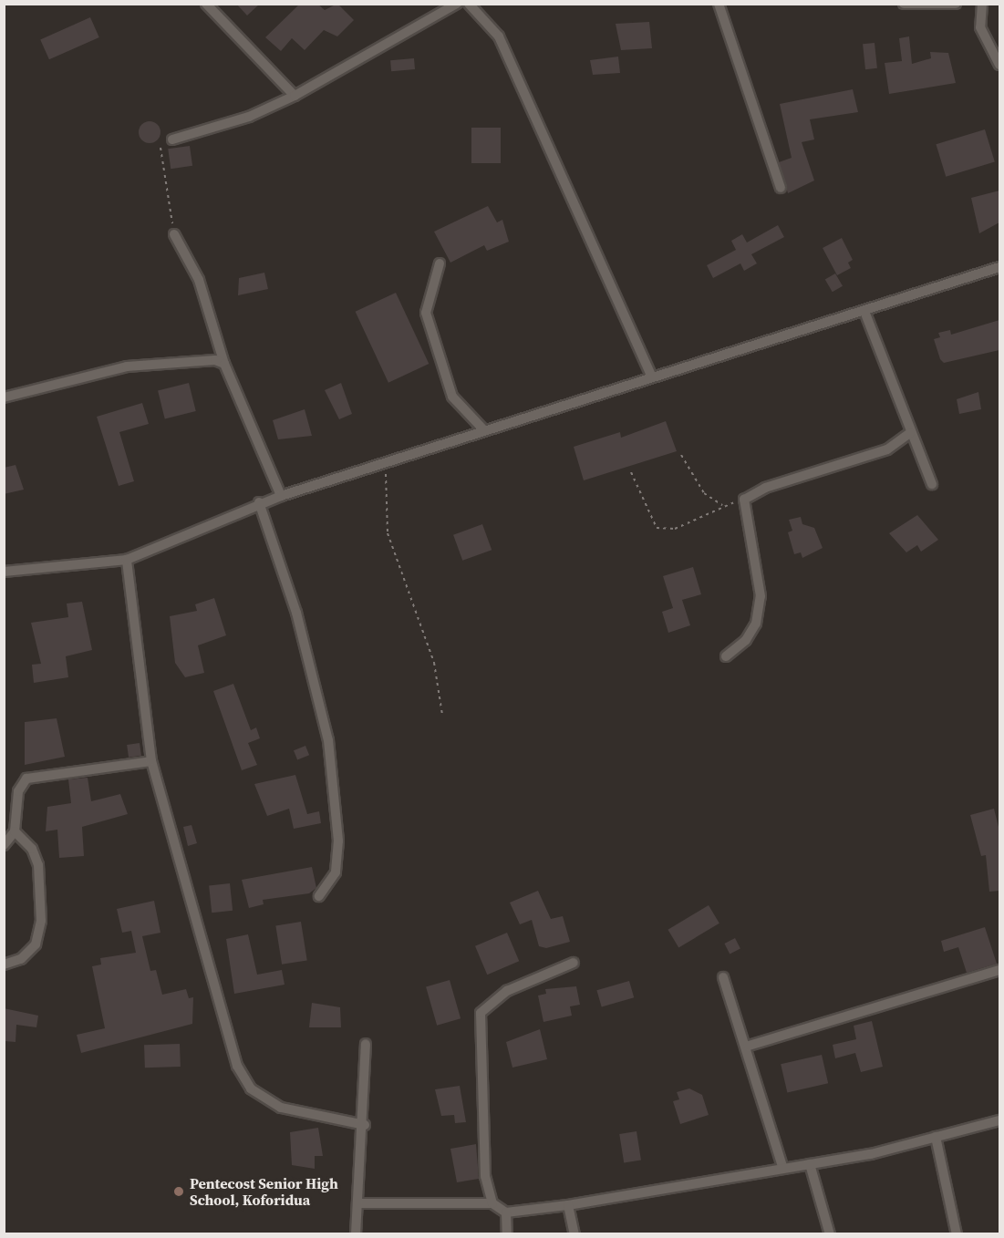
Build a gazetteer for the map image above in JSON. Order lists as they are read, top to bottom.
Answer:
{
  "places": ["Pentecost Senior High School, Koforidua"]
}
